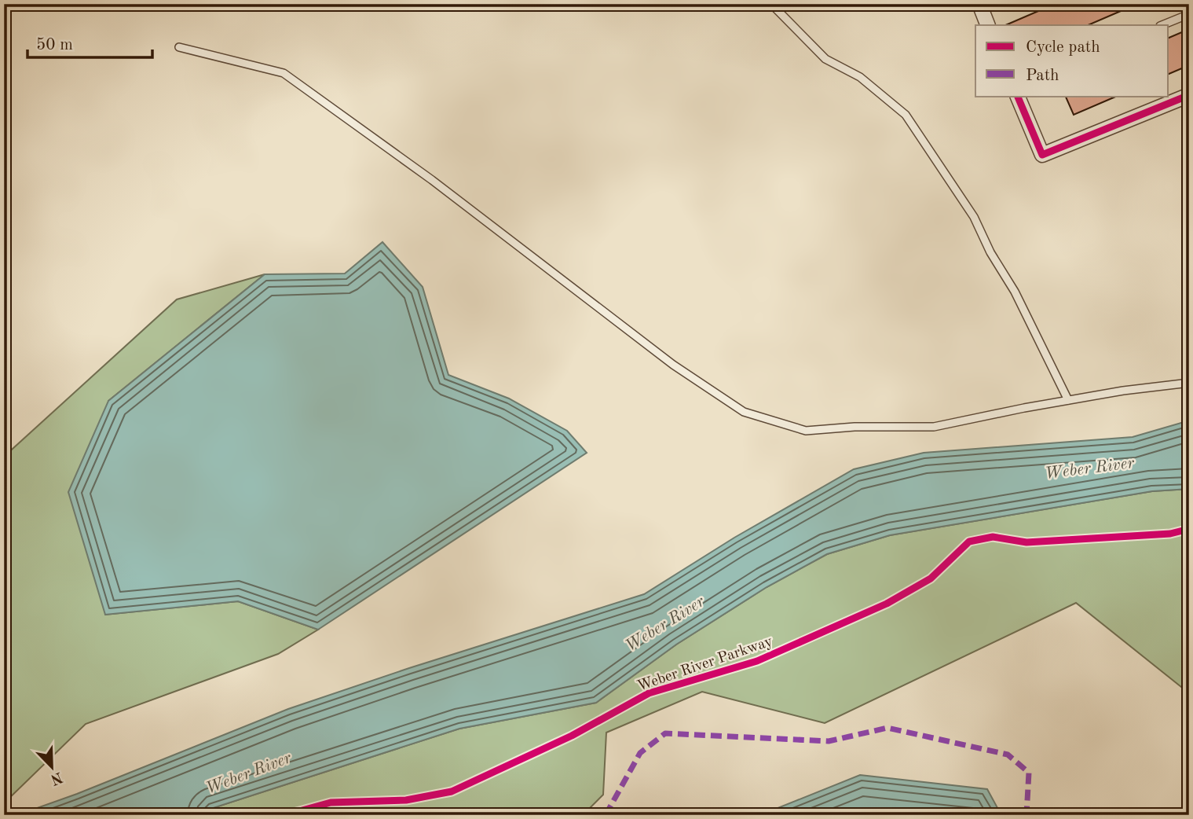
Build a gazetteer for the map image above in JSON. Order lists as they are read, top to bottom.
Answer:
{
  "streets": {
    "cycle path": ["Weber River Parkway"]
  },
  "water": ["Weber River"],
  "legend": ["Cycle path", "Path"],
  "scale_bar": "50 m",
  "north": "bottom right"
}
